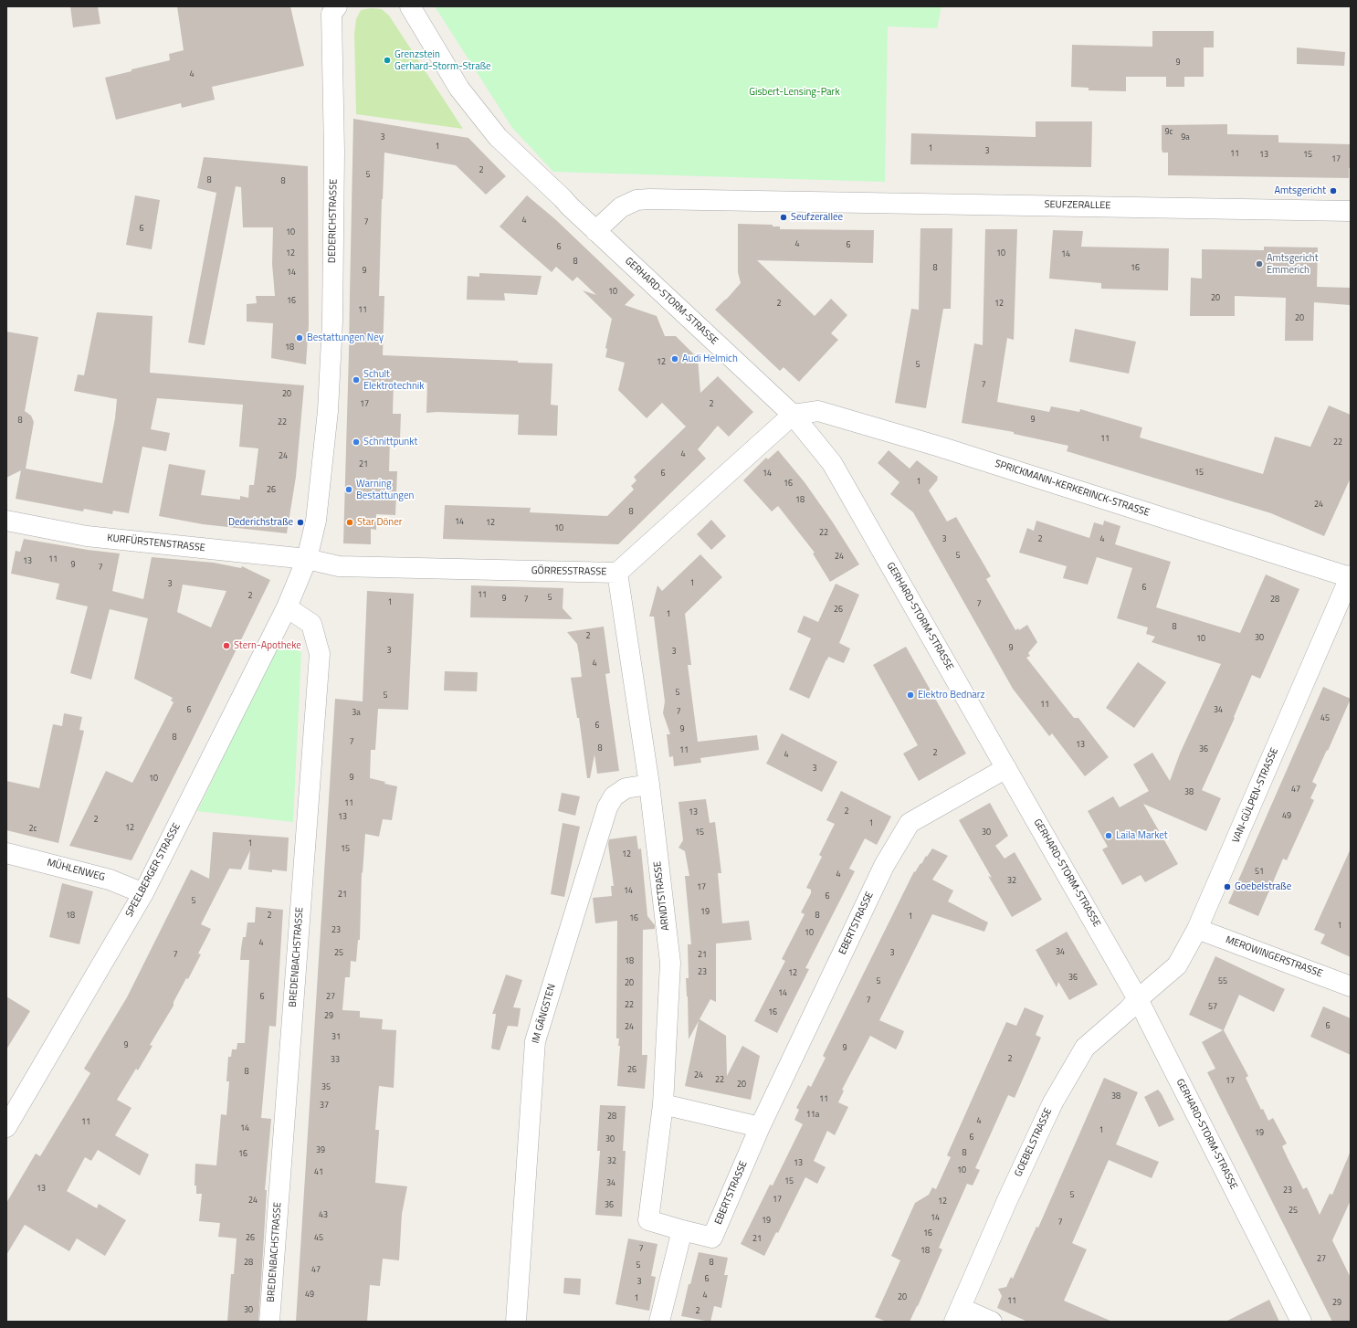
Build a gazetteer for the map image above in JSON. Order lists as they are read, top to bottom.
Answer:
{
  "streets": {
    "street": [
      "SEUFZERALLEE",
      "DEDERICHSTRASSE",
      "GERHARD-STORM-STRASSE",
      "SPRICKMANN-KERKERINCK-STRASSE",
      "KURFÜRSTENSTRASSE",
      "GÖRRESSTRASSE",
      "VAN-GÜLPEN-STRASSE",
      "MÜHLENWEG",
      "SPEELBERGER STRASSE",
      "ARNDTSTRASSE",
      "EBERTSTRASSE",
      "BREDENBACHSTRASSE",
      "MEROWINGERSTRASSE",
      "IM GÄNGSTEN",
      "GOEBELSTRASSE"
    ]
  },
  "crossings": [
    ["SEUFZERALLEE", "GERHARD-STORM-STRASSE"],
    ["DEDERICHSTRASSE", "KURFÜRSTENSTRASSE"],
    ["DEDERICHSTRASSE", "GÖRRESSTRASSE"],
    ["DEDERICHSTRASSE", "SPEELBERGER STRASSE"],
    ["DEDERICHSTRASSE", "BREDENBACHSTRASSE"],
    ["GERHARD-STORM-STRASSE", "SPRICKMANN-KERKERINCK-STRASSE"],
    ["GERHARD-STORM-STRASSE", "GÖRRESSTRASSE"],
    ["GERHARD-STORM-STRASSE", "VAN-GÜLPEN-STRASSE"],
    ["GERHARD-STORM-STRASSE", "EBERTSTRASSE"],
    ["GERHARD-STORM-STRASSE", "GOEBELSTRASSE"],
    ["SPRICKMANN-KERKERINCK-STRASSE", "GÖRRESSTRASSE"],
    ["SPRICKMANN-KERKERINCK-STRASSE", "VAN-GÜLPEN-STRASSE"],
    ["KURFÜRSTENSTRASSE", "GÖRRESSTRASSE"],
    ["GÖRRESSTRASSE", "ARNDTSTRASSE"],
    ["VAN-GÜLPEN-STRASSE", "MEROWINGERSTRASSE"],
    ["VAN-GÜLPEN-STRASSE", "GOEBELSTRASSE"],
    ["MÜHLENWEG", "SPEELBERGER STRASSE"],
    ["SPEELBERGER STRASSE", "BREDENBACHSTRASSE"],
    ["ARNDTSTRASSE", "EBERTSTRASSE"],
    ["ARNDTSTRASSE", "IM GÄNGSTEN"]
  ],
  "parks": ["Gisbert-Lensing-Park"],
  "places": [
    "Grenzstein Gerhard-Storm-Straße",
    "Amtsgericht",
    "Seufzerallee",
    "Amtsgericht Emmerich",
    "Bestattungen Ney",
    "Audi Helmich",
    "Schult Elektrotechnik",
    "Schnittpunkt",
    "Warning Bestattungen",
    "Dederichstraße",
    "Star Döner",
    "Stern-Apotheke",
    "Elektro Bednarz",
    "Laila Market",
    "Goebelstraße"
  ],
  "house_numbers": [
    "9",
    "4",
    "9c",
    "3",
    "9a",
    "1",
    "1",
    "3",
    "11",
    "13",
    "15",
    "17",
    "2",
    "5",
    "8",
    "8",
    "4",
    "7",
    "6",
    "10",
    "4",
    "6",
    "6",
    "12",
    "10",
    "14",
    "8",
    "8",
    "16",
    "9",
    "14",
    "10",
    "20",
    "16",
    "2",
    "12",
    "11",
    "20",
    "18",
    "12",
    "5",
    "7",
    "20",
    "17",
    "2",
    "9",
    "8",
    "22",
    "11",
    "22",
    "4",
    "24",
    "21",
    "15",
    "6",
    "14",
    "1",
    "16",
    "26",
    "18",
    "24",
    "8",
    "14",
    "12",
    "10",
    "22",
    "3",
    "2",
    "4",
    "5",
    "24",
    "11",
    "13",
    "9",
    "7",
    "1",
    "3",
    "6",
    "11",
    "2",
    "5",
    "9",
    "7",
    "28",
    "1",
    "7",
    "26",
    "1",
    "8",
    "2",
    "30",
    "10",
    "9",
    "3",
    "3",
    "4",
    "5",
    "5",
    "11",
    "6",
    "34",
    "7",
    "3a",
    "45",
    "6",
    "9",
    "8",
    "7",
    "13",
    "8",
    "36",
    "11",
    "2",
    "4",
    "3",
    "9",
    "10",
    "47",
    "38",
    "11",
    "2",
    "13",
    "49",
    "13",
    "2",
    "1",
    "12",
    "2c",
    "15",
    "30",
    "1",
    "15",
    "12",
    "51",
    "4",
    "32",
    "17",
    "14",
    "21",
    "6",
    "5",
    "19",
    "18",
    "2",
    "8",
    "1",
    "16",
    "1",
    "23",
    "10",
    "4",
    "34",
    "25",
    "3",
    "7",
    "21",
    "18",
    "23",
    "12",
    "36",
    "5",
    "55",
    "20",
    "14",
    "6",
    "27",
    "7",
    "22",
    "57",
    "16",
    "29",
    "6",
    "24",
    "31",
    "9",
    "9",
    "2",
    "33",
    "26",
    "8",
    "24",
    "22",
    "17",
    "20",
    "35",
    "38",
    "11",
    "37",
    "11a",
    "28",
    "4",
    "11",
    "14",
    "1",
    "19",
    "6",
    "30",
    "39",
    "8",
    "16",
    "32",
    "13",
    "10",
    "41",
    "15",
    "34",
    "13",
    "23",
    "5",
    "17",
    "24",
    "12",
    "36",
    "25",
    "43",
    "14",
    "19",
    "7",
    "16",
    "26",
    "45",
    "21",
    "7",
    "18",
    "27",
    "28",
    "8",
    "5",
    "47",
    "6",
    "3",
    "49",
    "4",
    "20",
    "1",
    "11",
    "29",
    "30",
    "2"
  ]
}
